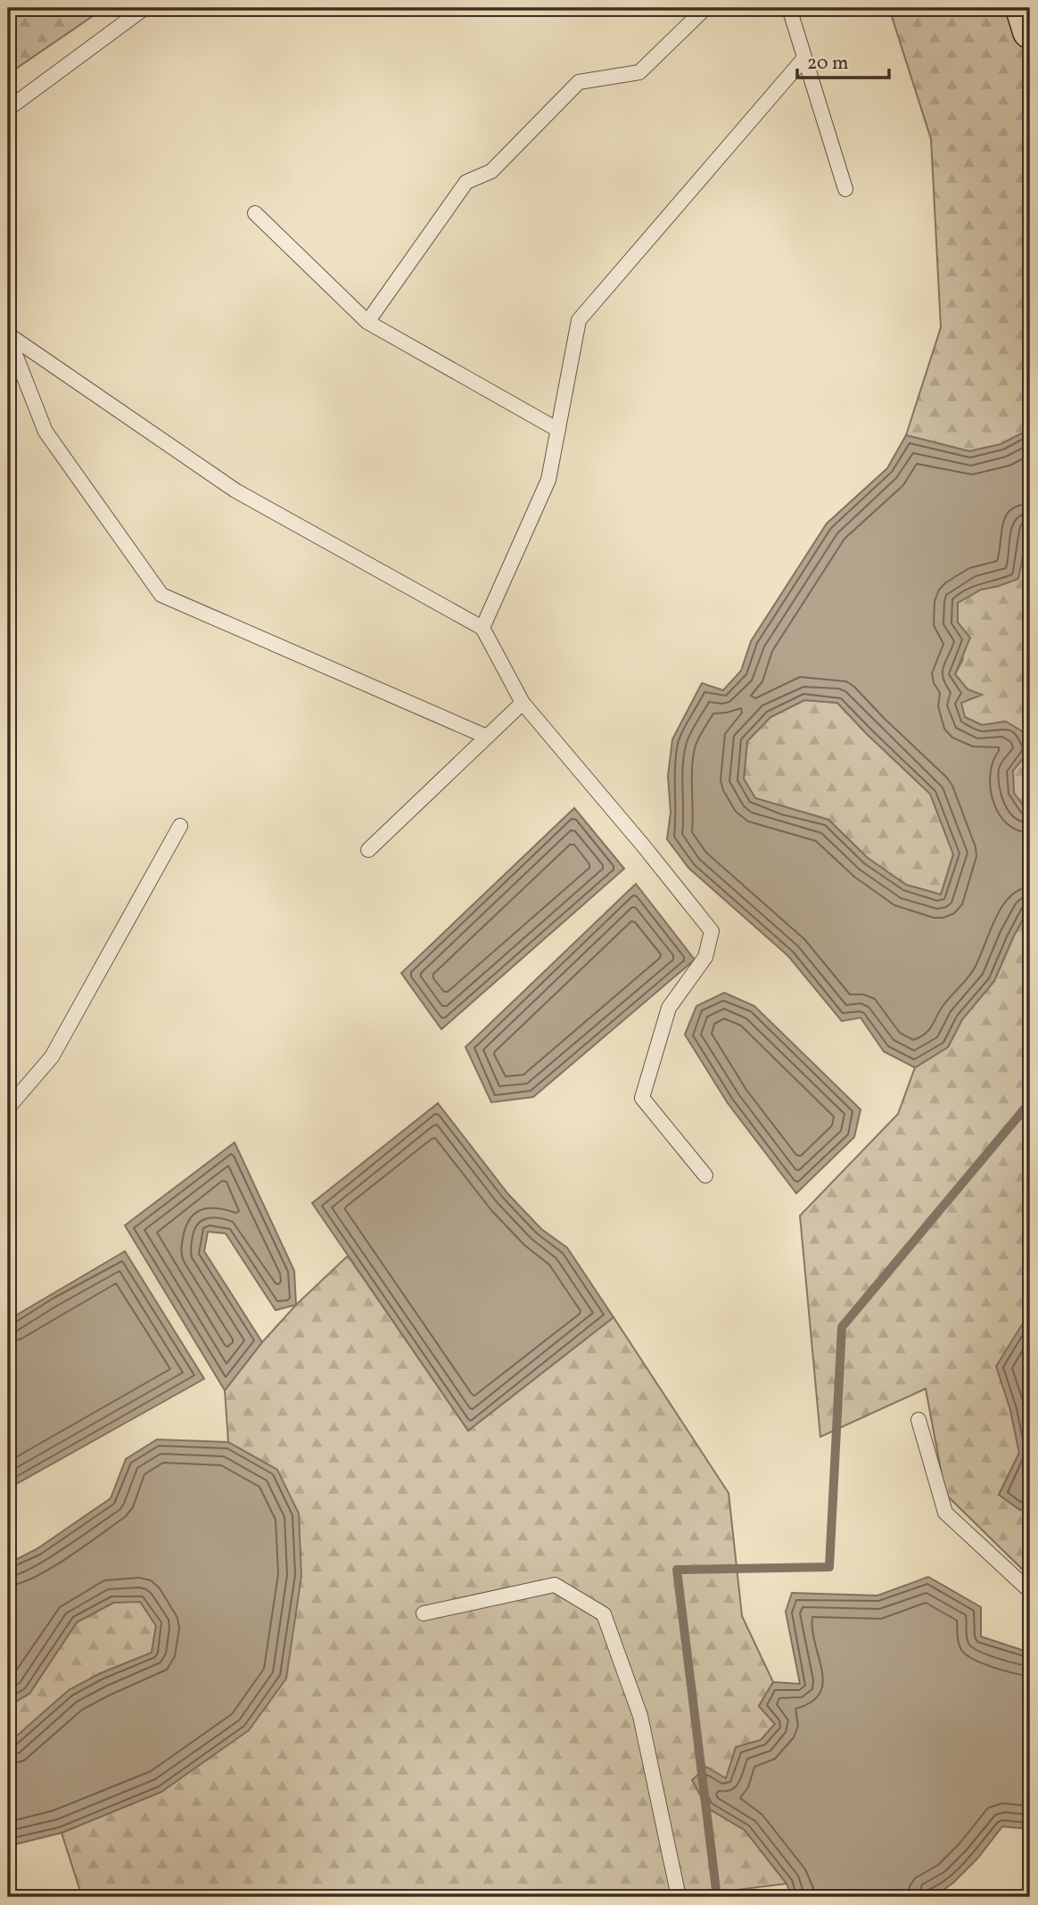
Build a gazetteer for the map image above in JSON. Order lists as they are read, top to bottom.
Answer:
{
  "scale_bar": "20 m"
}
